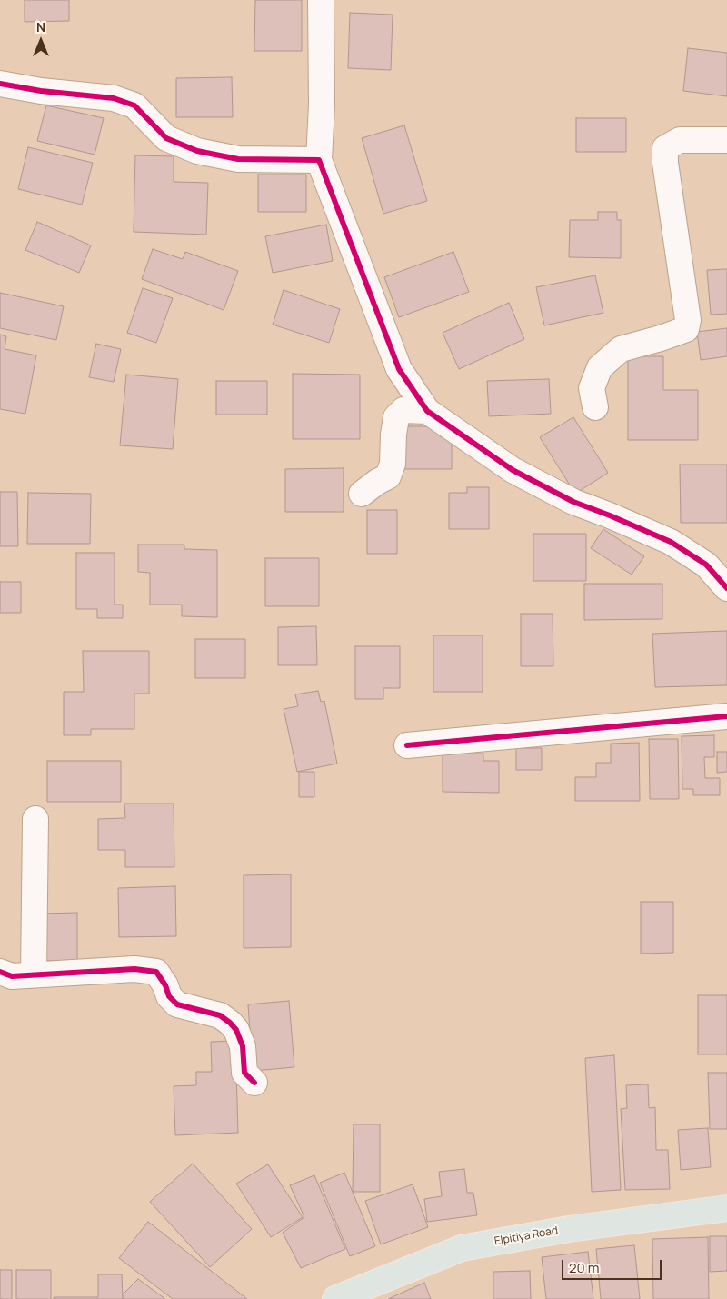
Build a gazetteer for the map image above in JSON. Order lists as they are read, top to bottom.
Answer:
{
  "streets": {
    "main road": ["Elpitiya Road"]
  },
  "scale_bar": "20 m",
  "north": "top"
}
